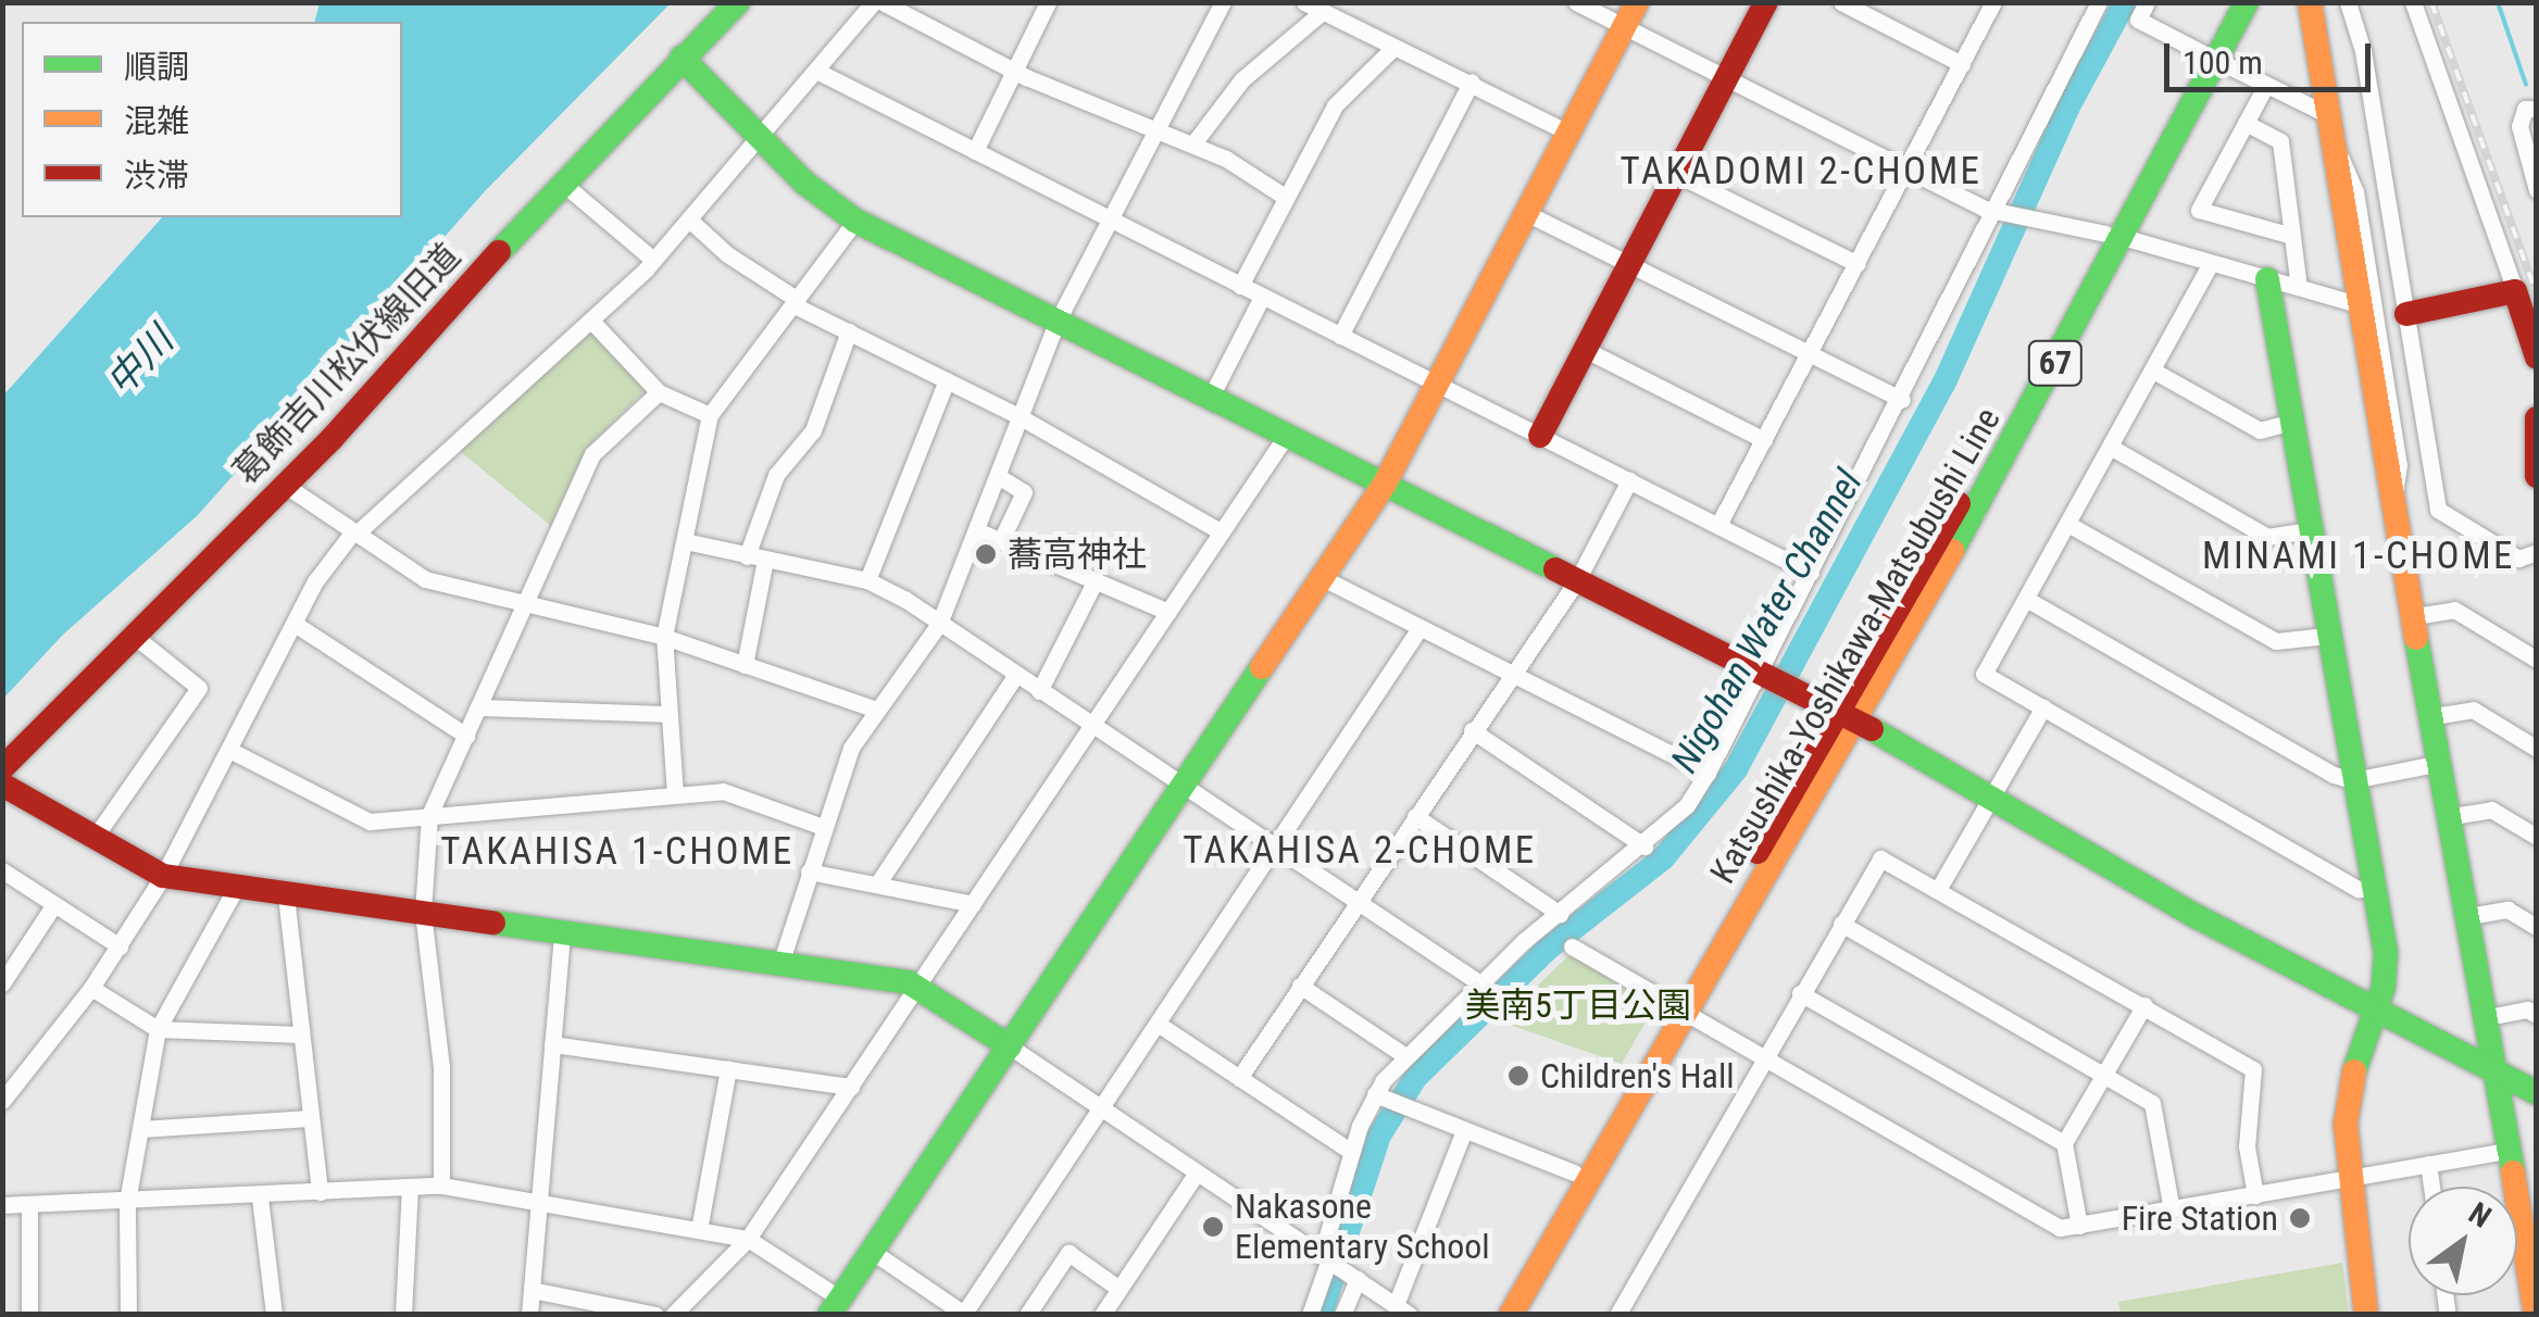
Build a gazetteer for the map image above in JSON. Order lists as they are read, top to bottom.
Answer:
{
  "streets": {
    "street": ["67", "葛飾吉川松伏線旧道", "Katsushika-Yoshikawa-Matsubushi Line"]
  },
  "districts": [
    "TAKADOMI 2-CHOME",
    "MINAMI 1-CHOME",
    "TAKAHISA 2-CHOME",
    "TAKAHISA 1-CHOME"
  ],
  "water": ["中川", "Nigohan Water Channel"],
  "parks": ["美南5丁目公園"],
  "places": [
    "蕎高神社",
    "Children's Hall",
    "Fire Station",
    "Nakasone Elementary School"
  ],
  "legend": ["順調", "混雑", "渋滞"],
  "scale_bar": "100 m",
  "north": "top right"
}
